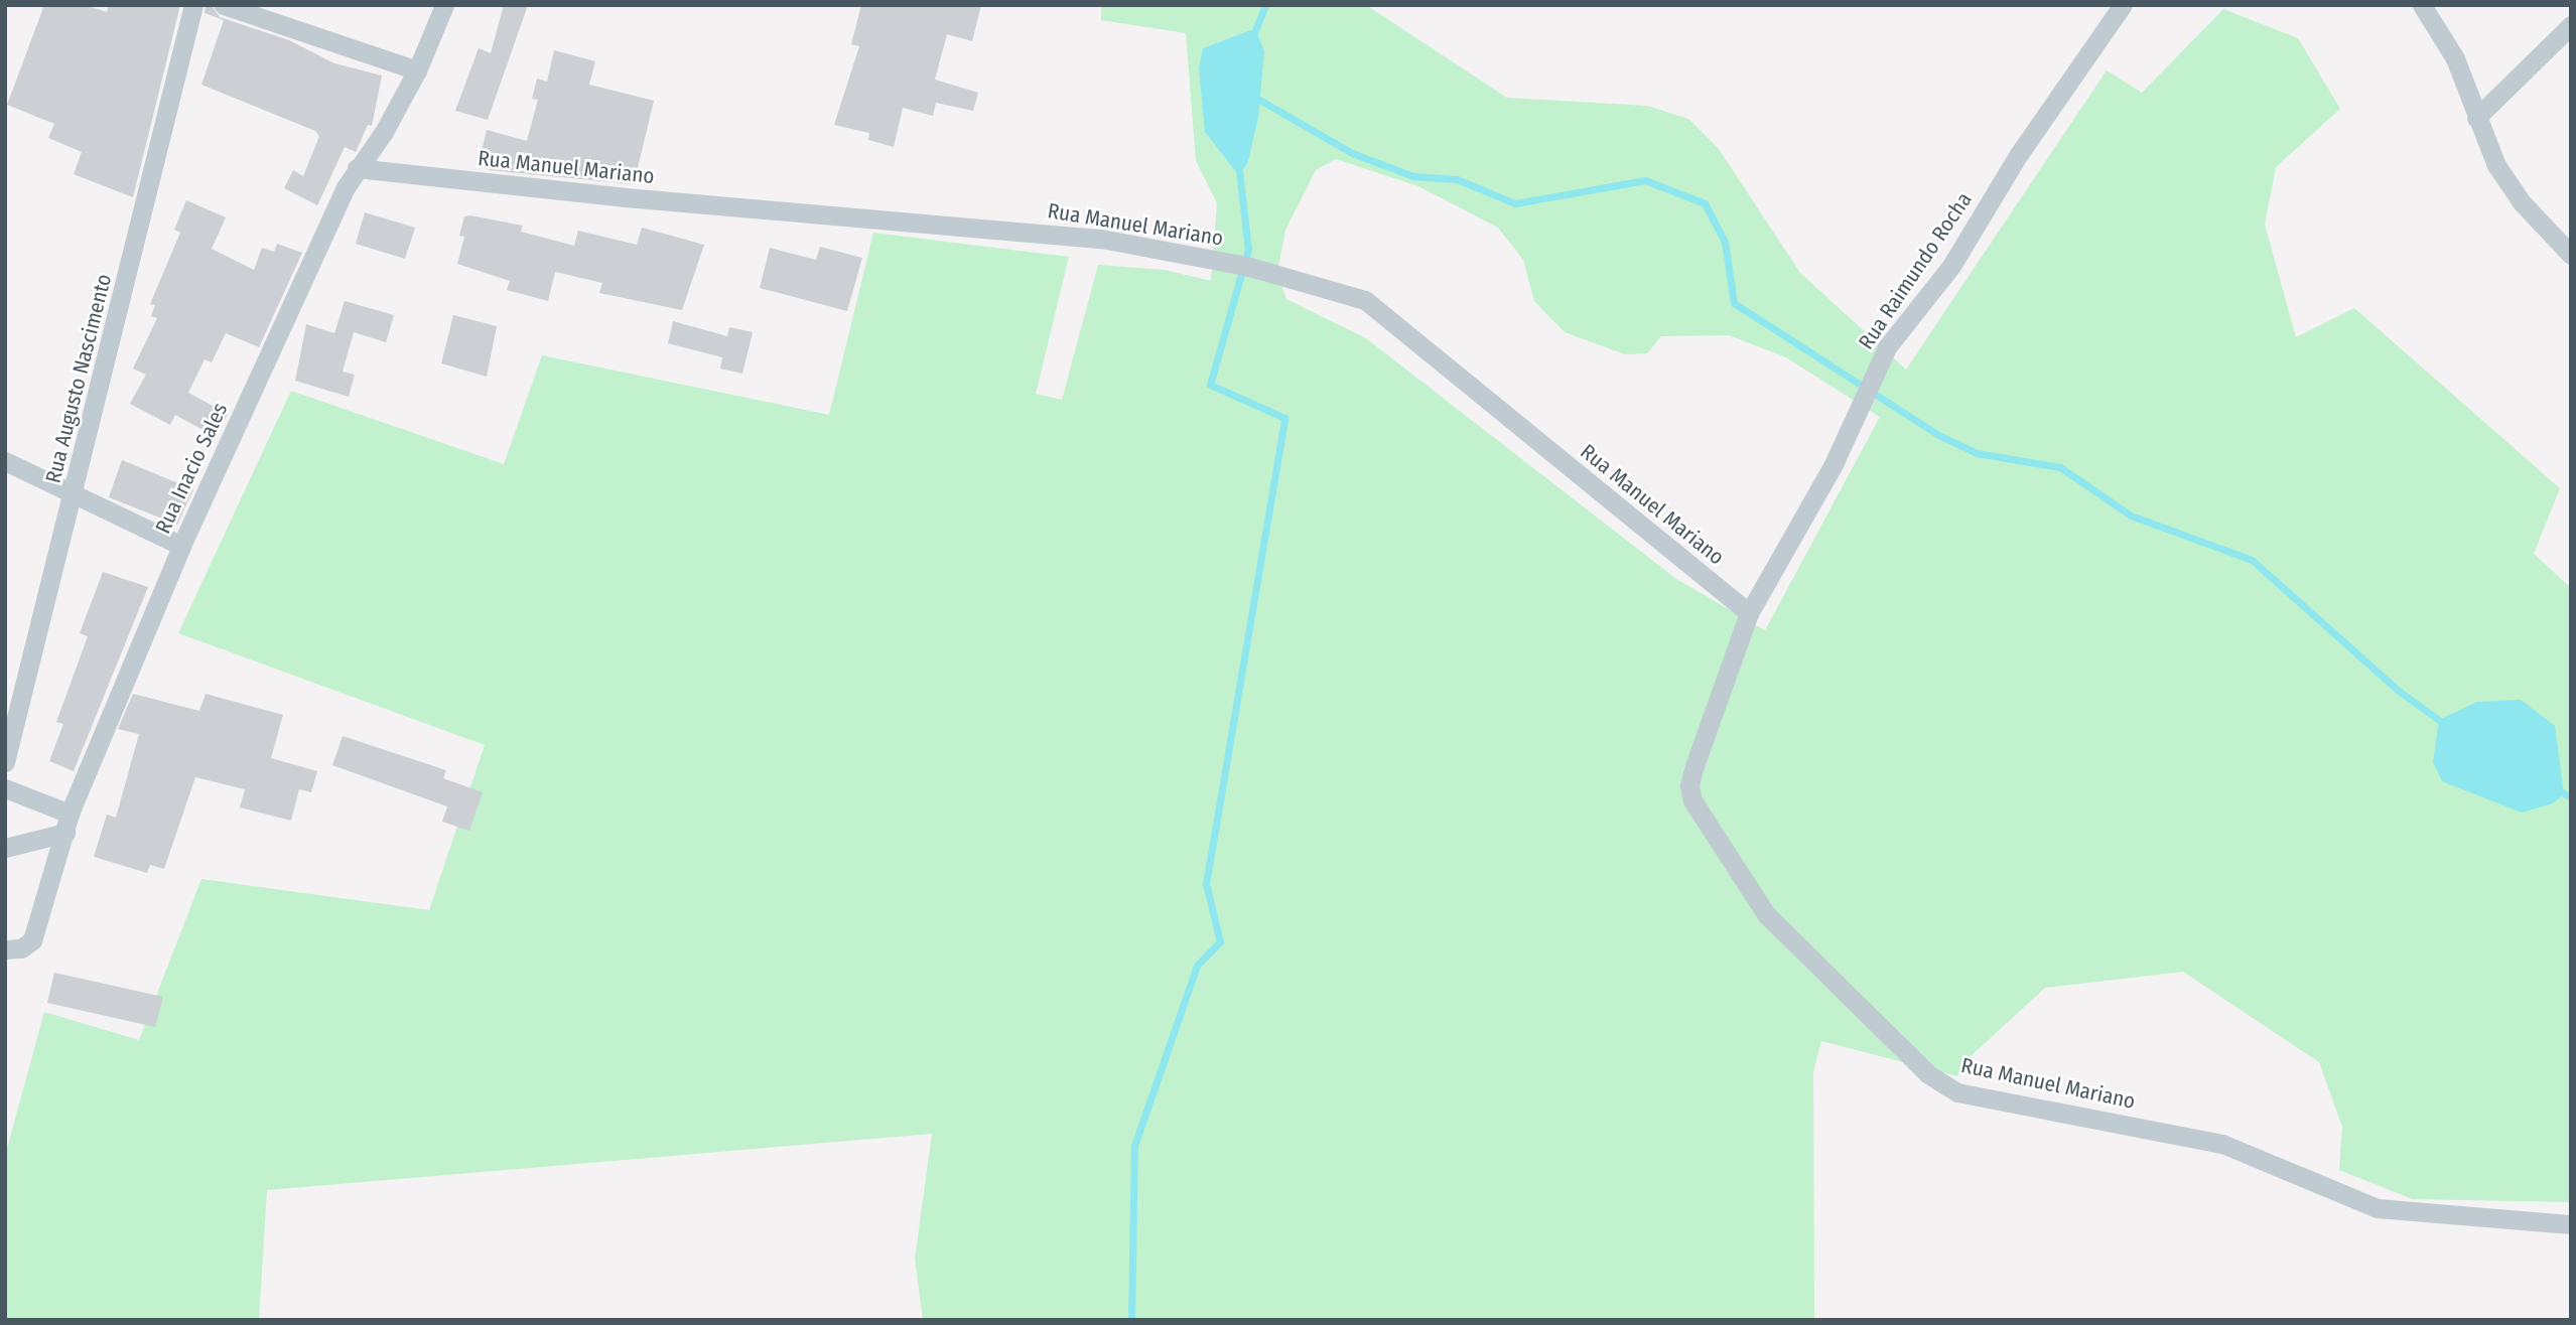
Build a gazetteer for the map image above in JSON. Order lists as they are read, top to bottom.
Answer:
{
  "streets": {
    "street": [
      "Rua Manuel Mariano",
      "Rua Raimundo Rocha",
      "Rua Augusto Nascimento",
      "Rua Inacio Sales"
    ]
  },
  "crossings": [
    ["Rua Manuel Mariano", "Rua Raimundo Rocha"],
    ["Rua Manuel Mariano", "Rua Inacio Sales"]
  ]
}
